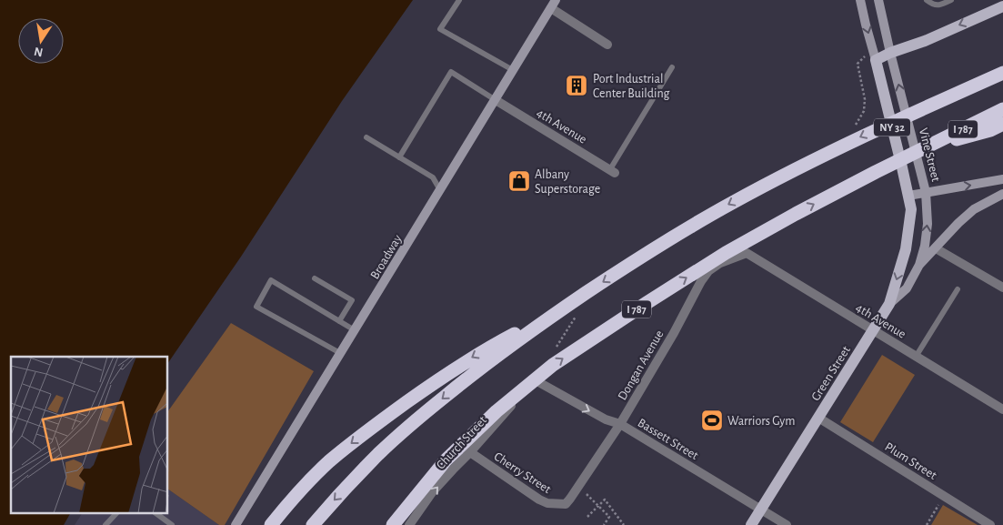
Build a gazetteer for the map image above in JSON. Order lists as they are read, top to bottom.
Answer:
{
  "streets": {
    "highway": ["I 787"],
    "main road": ["NY 32", "Green Street"],
    "street": [
      "4th Avenue",
      "Vine Street",
      "Broadway",
      "Dongan Avenue",
      "Bassett Street",
      "Church Street",
      "Plum Street",
      "Cherry Street"
    ]
  },
  "crossings": [
    ["4th Avenue", "Broadway"],
    ["4th Avenue", "Dongan Avenue"],
    ["4th Avenue", "Green Street"],
    ["NY 32", "Green Street"],
    ["Vine Street", "Green Street"],
    ["Dongan Avenue", "Bassett Street"],
    ["Dongan Avenue", "Cherry Street"],
    ["Green Street", "Bassett Street"],
    ["Green Street", "Plum Street"],
    ["Bassett Street", "Church Street"],
    ["Church Street", "Cherry Street"]
  ],
  "one_way": ["Vine Street", "Church Street"],
  "places": {
    "building": ["Port Industrial Center Building"],
    "shop": ["Albany Superstorage"],
    "sports": ["Warriors Gym"]
  },
  "north": "bottom"
}
